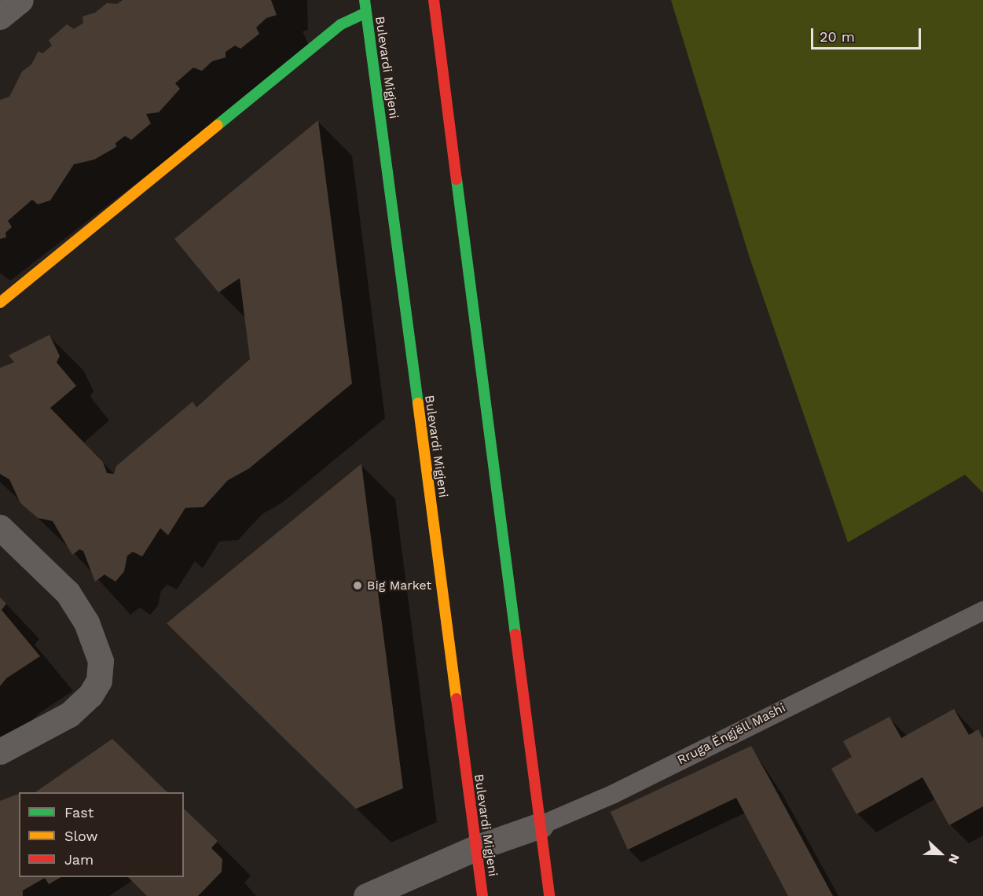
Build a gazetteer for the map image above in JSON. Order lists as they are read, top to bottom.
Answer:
{
  "streets": {
    "main road": ["Bulevardi Migjeni"],
    "street": ["Rruga Ëngjëll Mashi"]
  },
  "crossings": [
    ["Bulevardi Migjeni", "Rruga Ëngjëll Mashi"]
  ],
  "places": ["Big Market"],
  "legend": ["Fast", "Slow", "Jam"],
  "scale_bar": "20 m",
  "north": "right"
}
